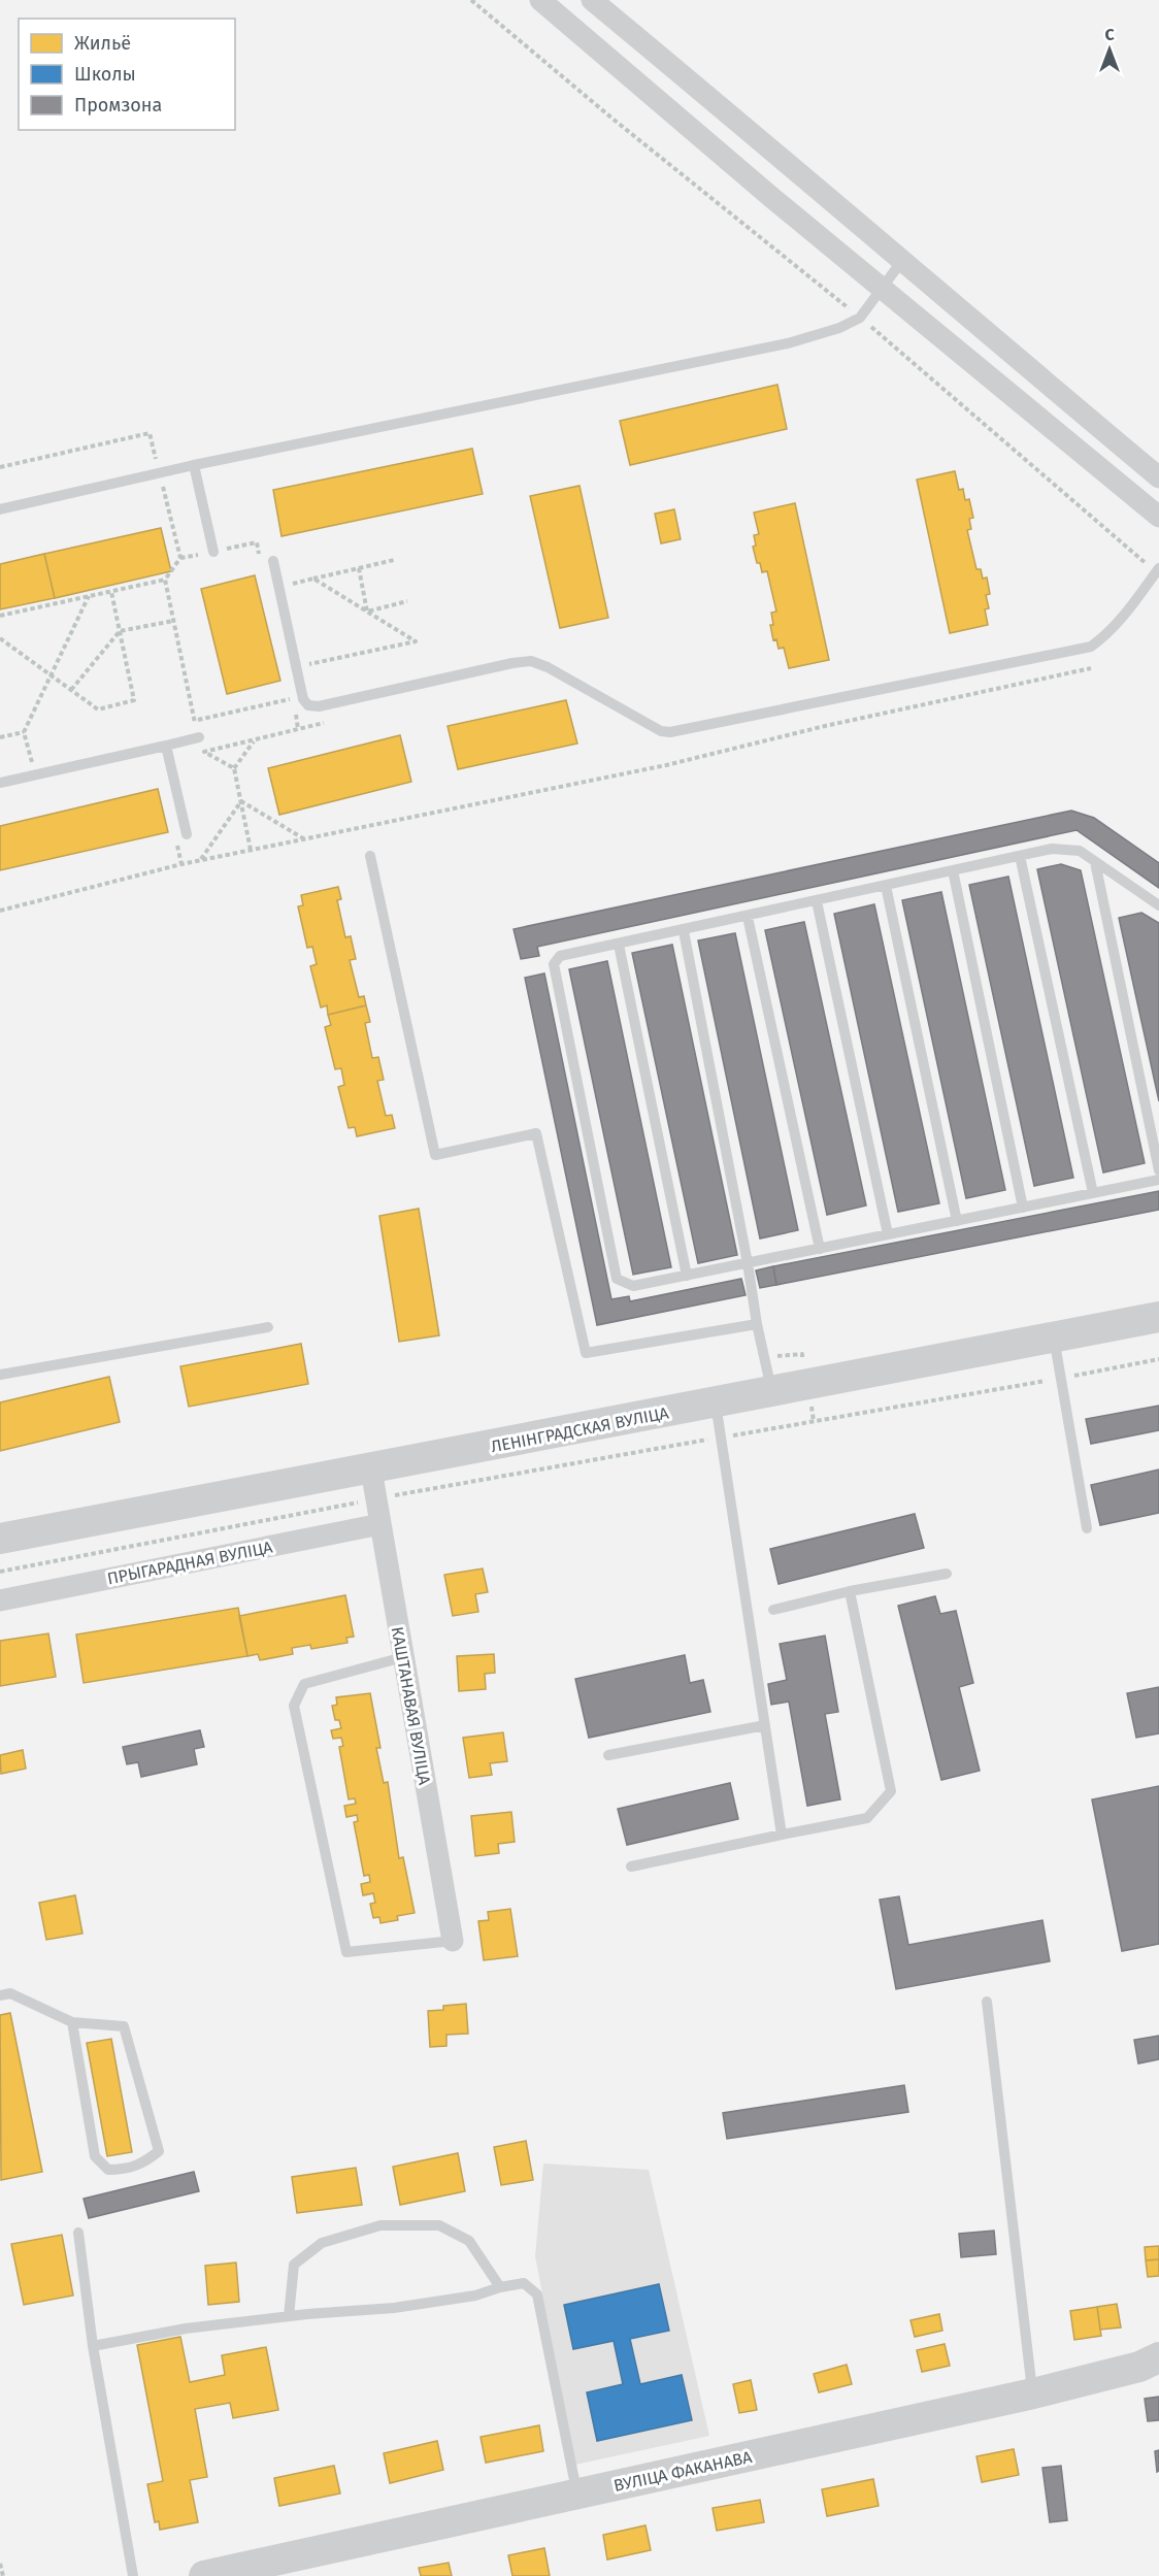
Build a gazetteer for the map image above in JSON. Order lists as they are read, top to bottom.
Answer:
{
  "streets": {
    "main road": ["ЛЕНІНГРАДСКАЯ ВУЛІЦА", "ВУЛІЦА ФАКАНАВА"],
    "street": ["ПРЫГАРАДНАЯ ВУЛІЦА", "КАШТАНАВАЯ ВУЛІЦА"]
  },
  "crossings": [
    ["ЛЕНІНГРАДСКАЯ ВУЛІЦА", "КАШТАНАВАЯ ВУЛІЦА"],
    ["ПРЫГАРАДНАЯ ВУЛІЦА", "КАШТАНАВАЯ ВУЛІЦА"]
  ],
  "legend": ["Жильё", "Школы", "Промзона"],
  "north": "top"
}
